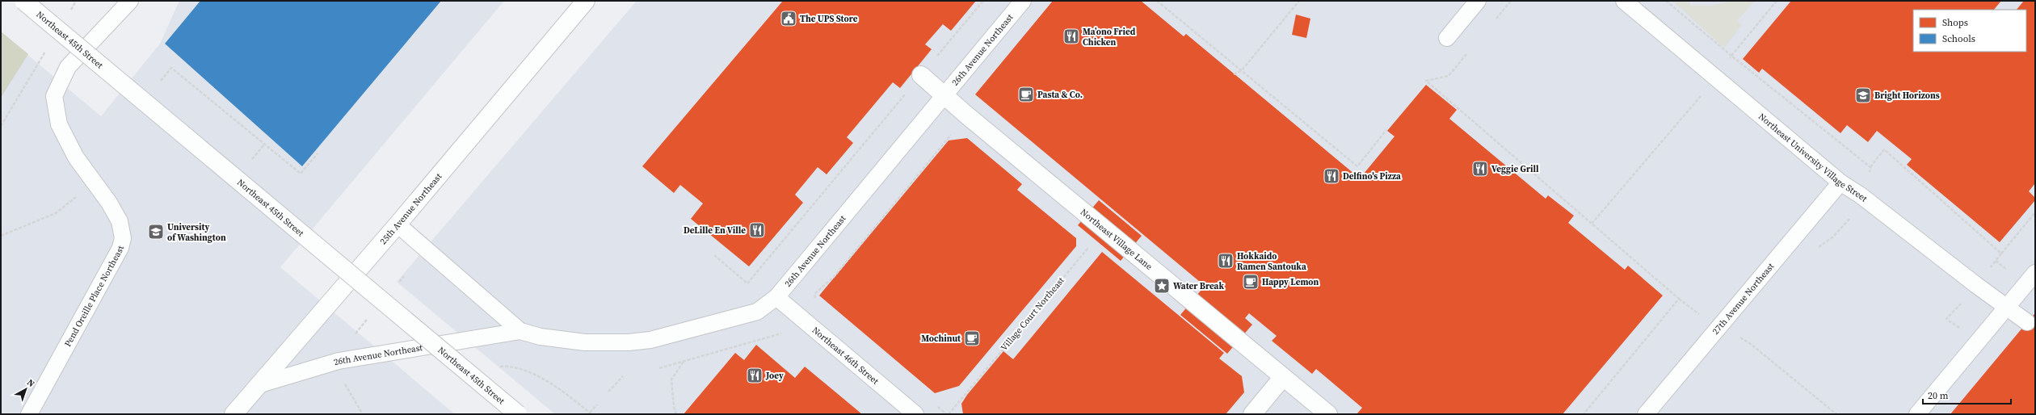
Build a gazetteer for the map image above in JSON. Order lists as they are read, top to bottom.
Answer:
{
  "streets": {
    "main road": ["Northeast 45th Street", "25th Avenue Northeast", "Northeast Village Lane"],
    "lane": [
      "26th Avenue Northeast",
      "Northeast University Village Street",
      "Pend Oreille Place Northeast",
      "27th Avenue Northeast",
      "Northeast 46th Street"
    ],
    "path": ["Village Court Northeast"]
  },
  "crossings": [
    ["26th Avenue Northeast", "25th Avenue Northeast"],
    ["26th Avenue Northeast", "Northeast Village Lane"],
    ["26th Avenue Northeast", "Northeast 46th Street"],
    ["Northeast University Village Street", "27th Avenue Northeast"],
    ["Northeast Village Lane", "Village Court Northeast"]
  ],
  "places": {
    "public building": ["The UPS Store"],
    "restaurant": [
      "Ma’ono Fried Chicken",
      "Veggie Grill",
      "Delfino's Pizza",
      "DeLille En Ville",
      "Hokkaido Ramen Santouka",
      "Joey"
    ],
    "cafe": ["Pasta & Co.", "Happy Lemon", "Mochinut"],
    "school or university": ["Bright Horizons", "University of Washington"],
    "place": ["Water Break"]
  },
  "legend": ["Shops", "Schools"],
  "scale_bar": "20 m",
  "north": "top right"
}
